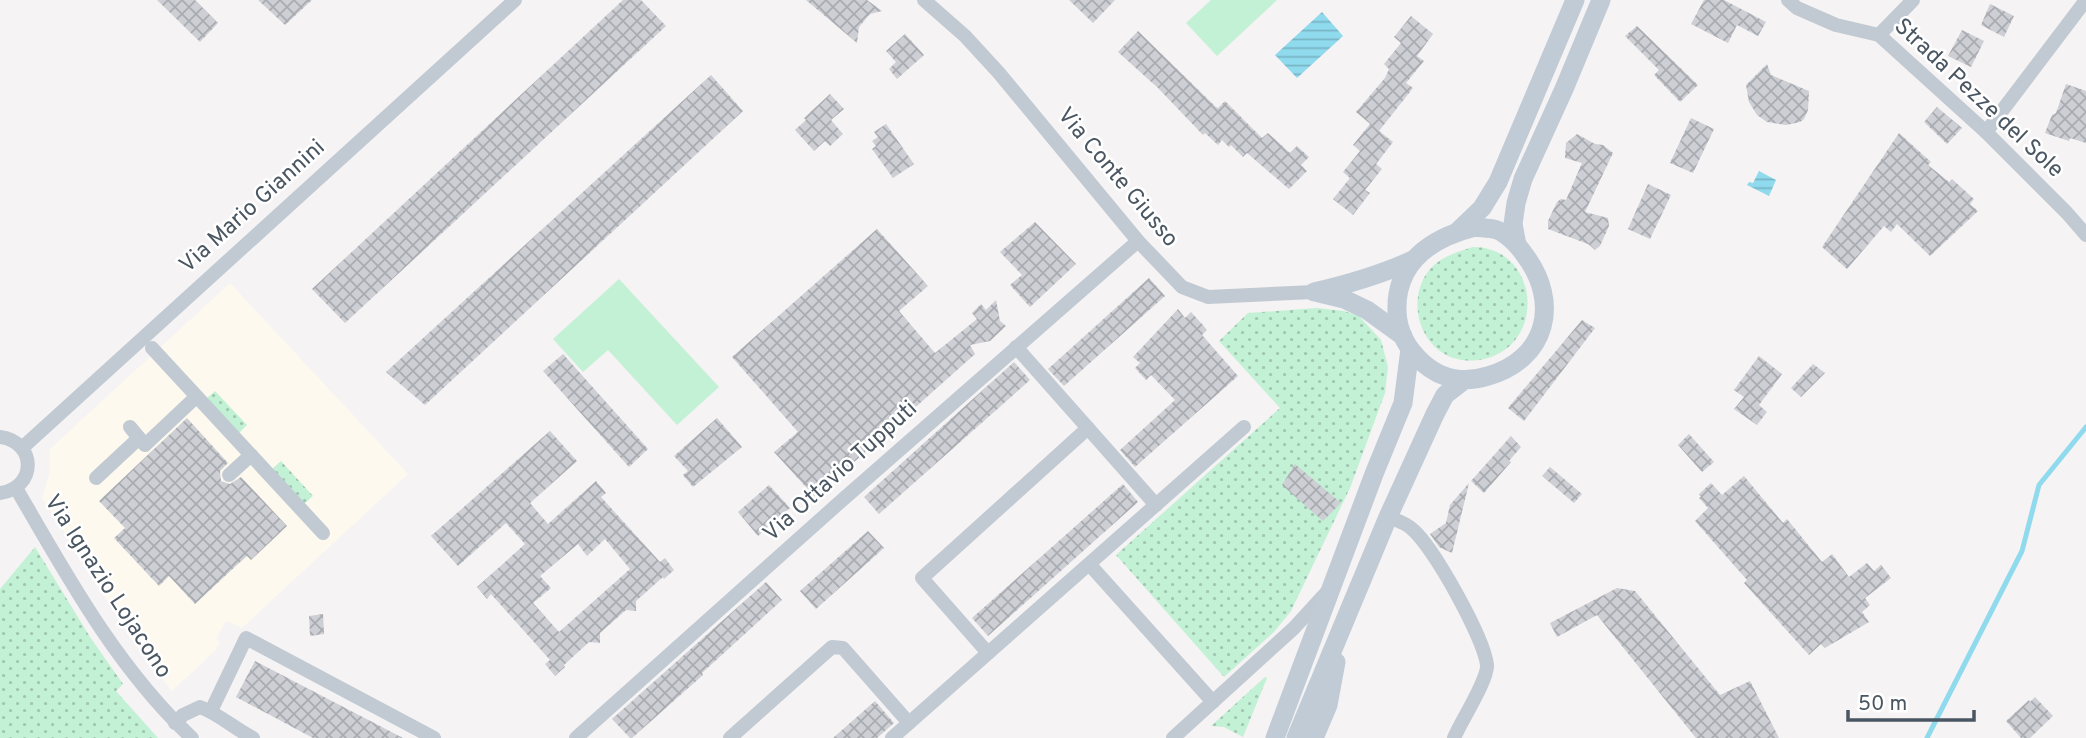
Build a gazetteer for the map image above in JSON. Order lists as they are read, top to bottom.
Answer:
{
  "streets": {
    "street": [
      "Strada Pezze del Sole",
      "Via Conte Giusso",
      "Via Mario Giannini",
      "Via Ottavio Tupputi",
      "Via Ignazio Lojacono"
    ]
  },
  "crossings": [
    ["Via Conte Giusso", "Via Ottavio Tupputi"]
  ],
  "scale_bar": "50 m"
}
